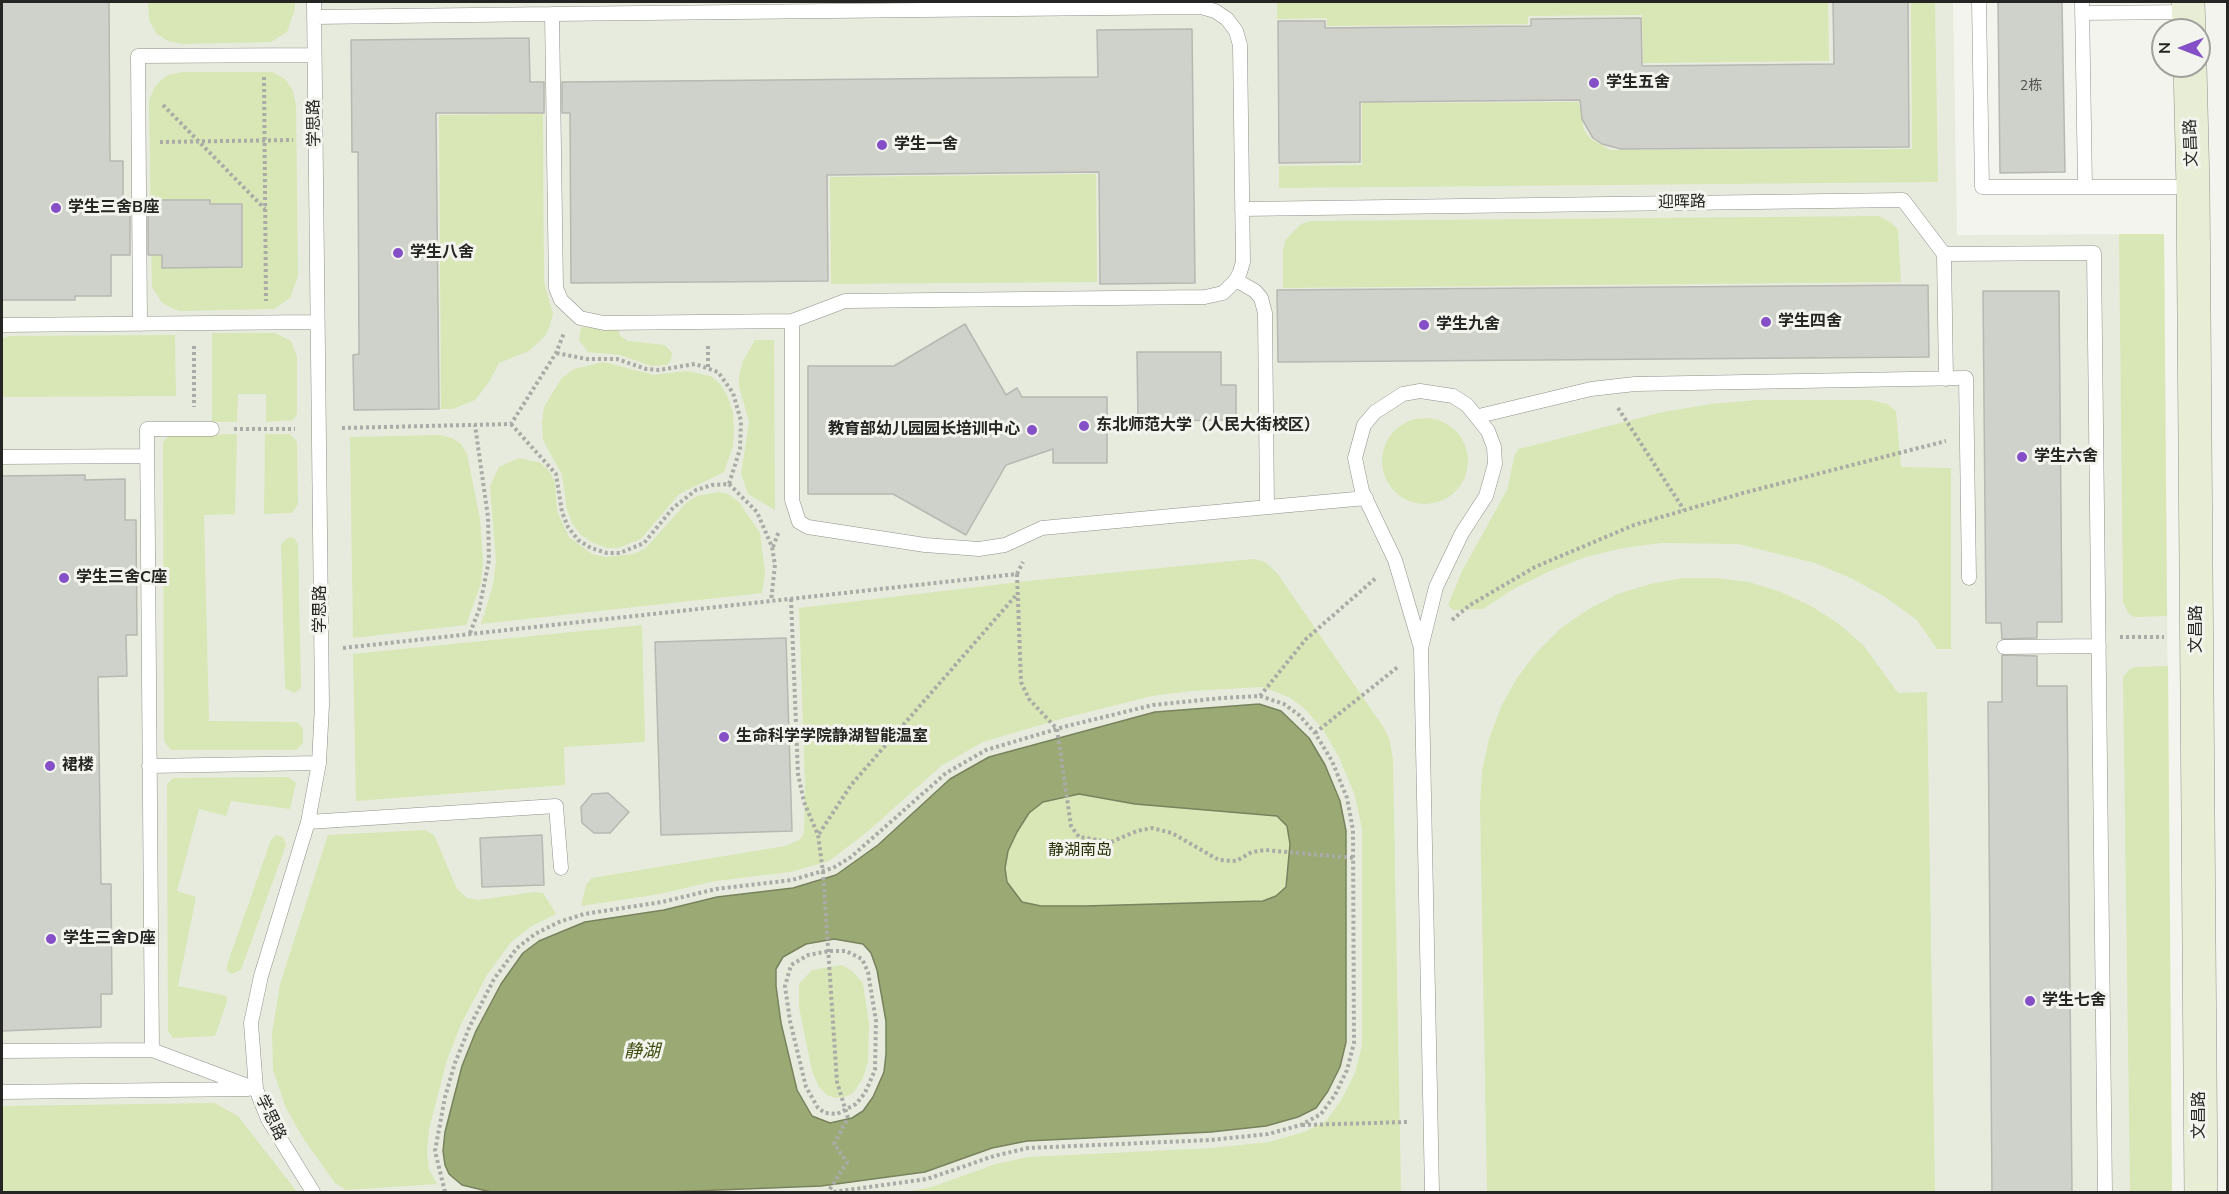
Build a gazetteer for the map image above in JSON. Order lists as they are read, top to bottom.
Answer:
{
  "streets": {
    "street": ["文昌路"],
    "lane": ["学思路", "迎晖路"]
  },
  "water": ["静湖"],
  "parks": ["静湖南岛"],
  "places": [
    "学生五舍",
    "学生一舍",
    "学生三舍B座",
    "学生八舍",
    "学生四舍",
    "学生九舍",
    "东北师范大学（人民大街校区）",
    "教育部幼儿园园长培训中心",
    "学生六舍",
    "学生三舍C座",
    "生命科学学院静湖智能温室",
    "裙楼",
    "学生三舍D座",
    "学生七舍"
  ],
  "house_numbers": ["2栋"],
  "north": "left"
}
